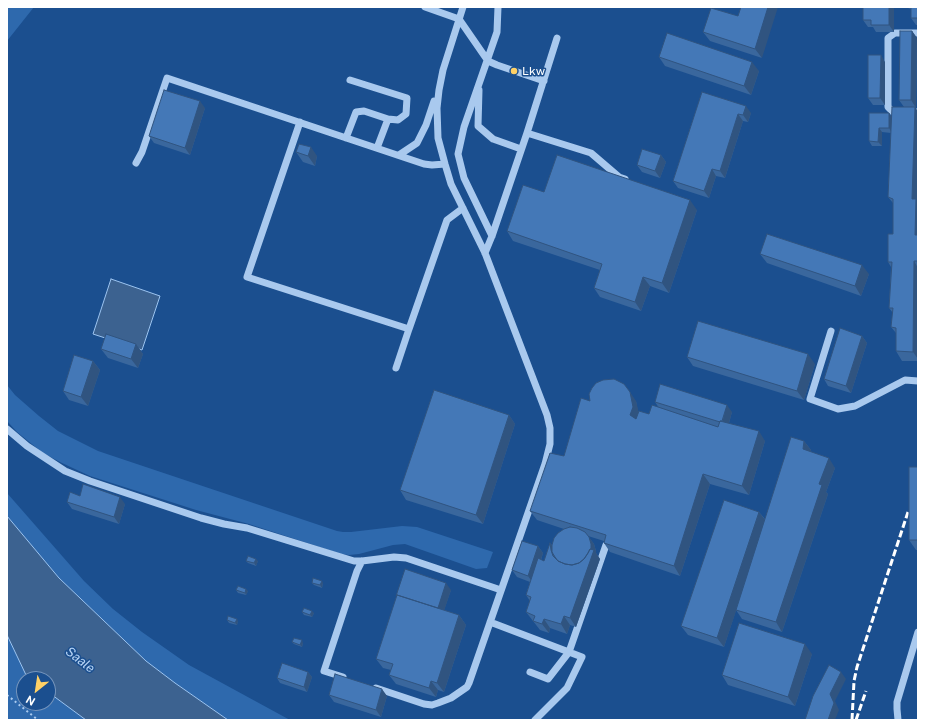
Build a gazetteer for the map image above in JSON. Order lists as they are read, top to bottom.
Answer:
{
  "water": ["Saale"],
  "places": ["Lkw"],
  "north": "bottom left"
}
